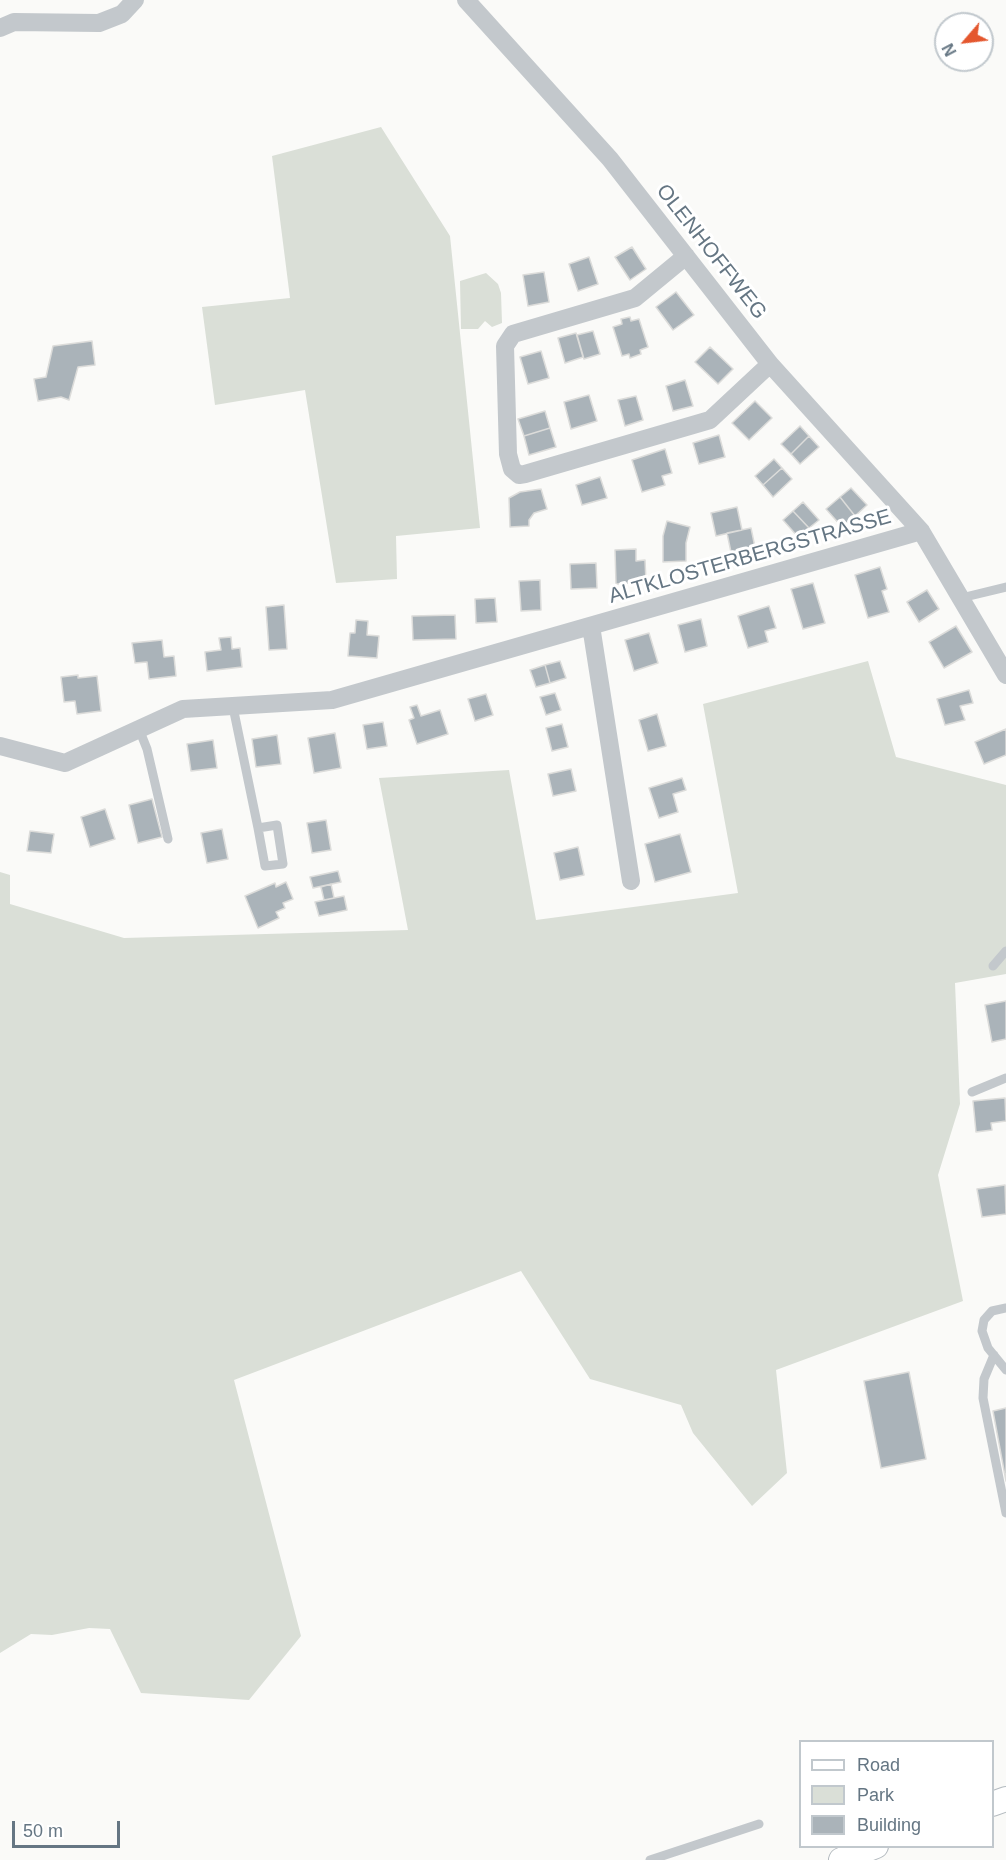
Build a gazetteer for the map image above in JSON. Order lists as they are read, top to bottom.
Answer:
{
  "streets": {
    "street": ["OLENHOFFWEG", "ALTKLOSTERBERGSTRASSE"]
  },
  "crossings": [
    ["OLENHOFFWEG", "ALTKLOSTERBERGSTRASSE"]
  ],
  "legend": ["Road", "Park", "Building"],
  "scale_bar": "50 m",
  "north": "bottom left"
}
